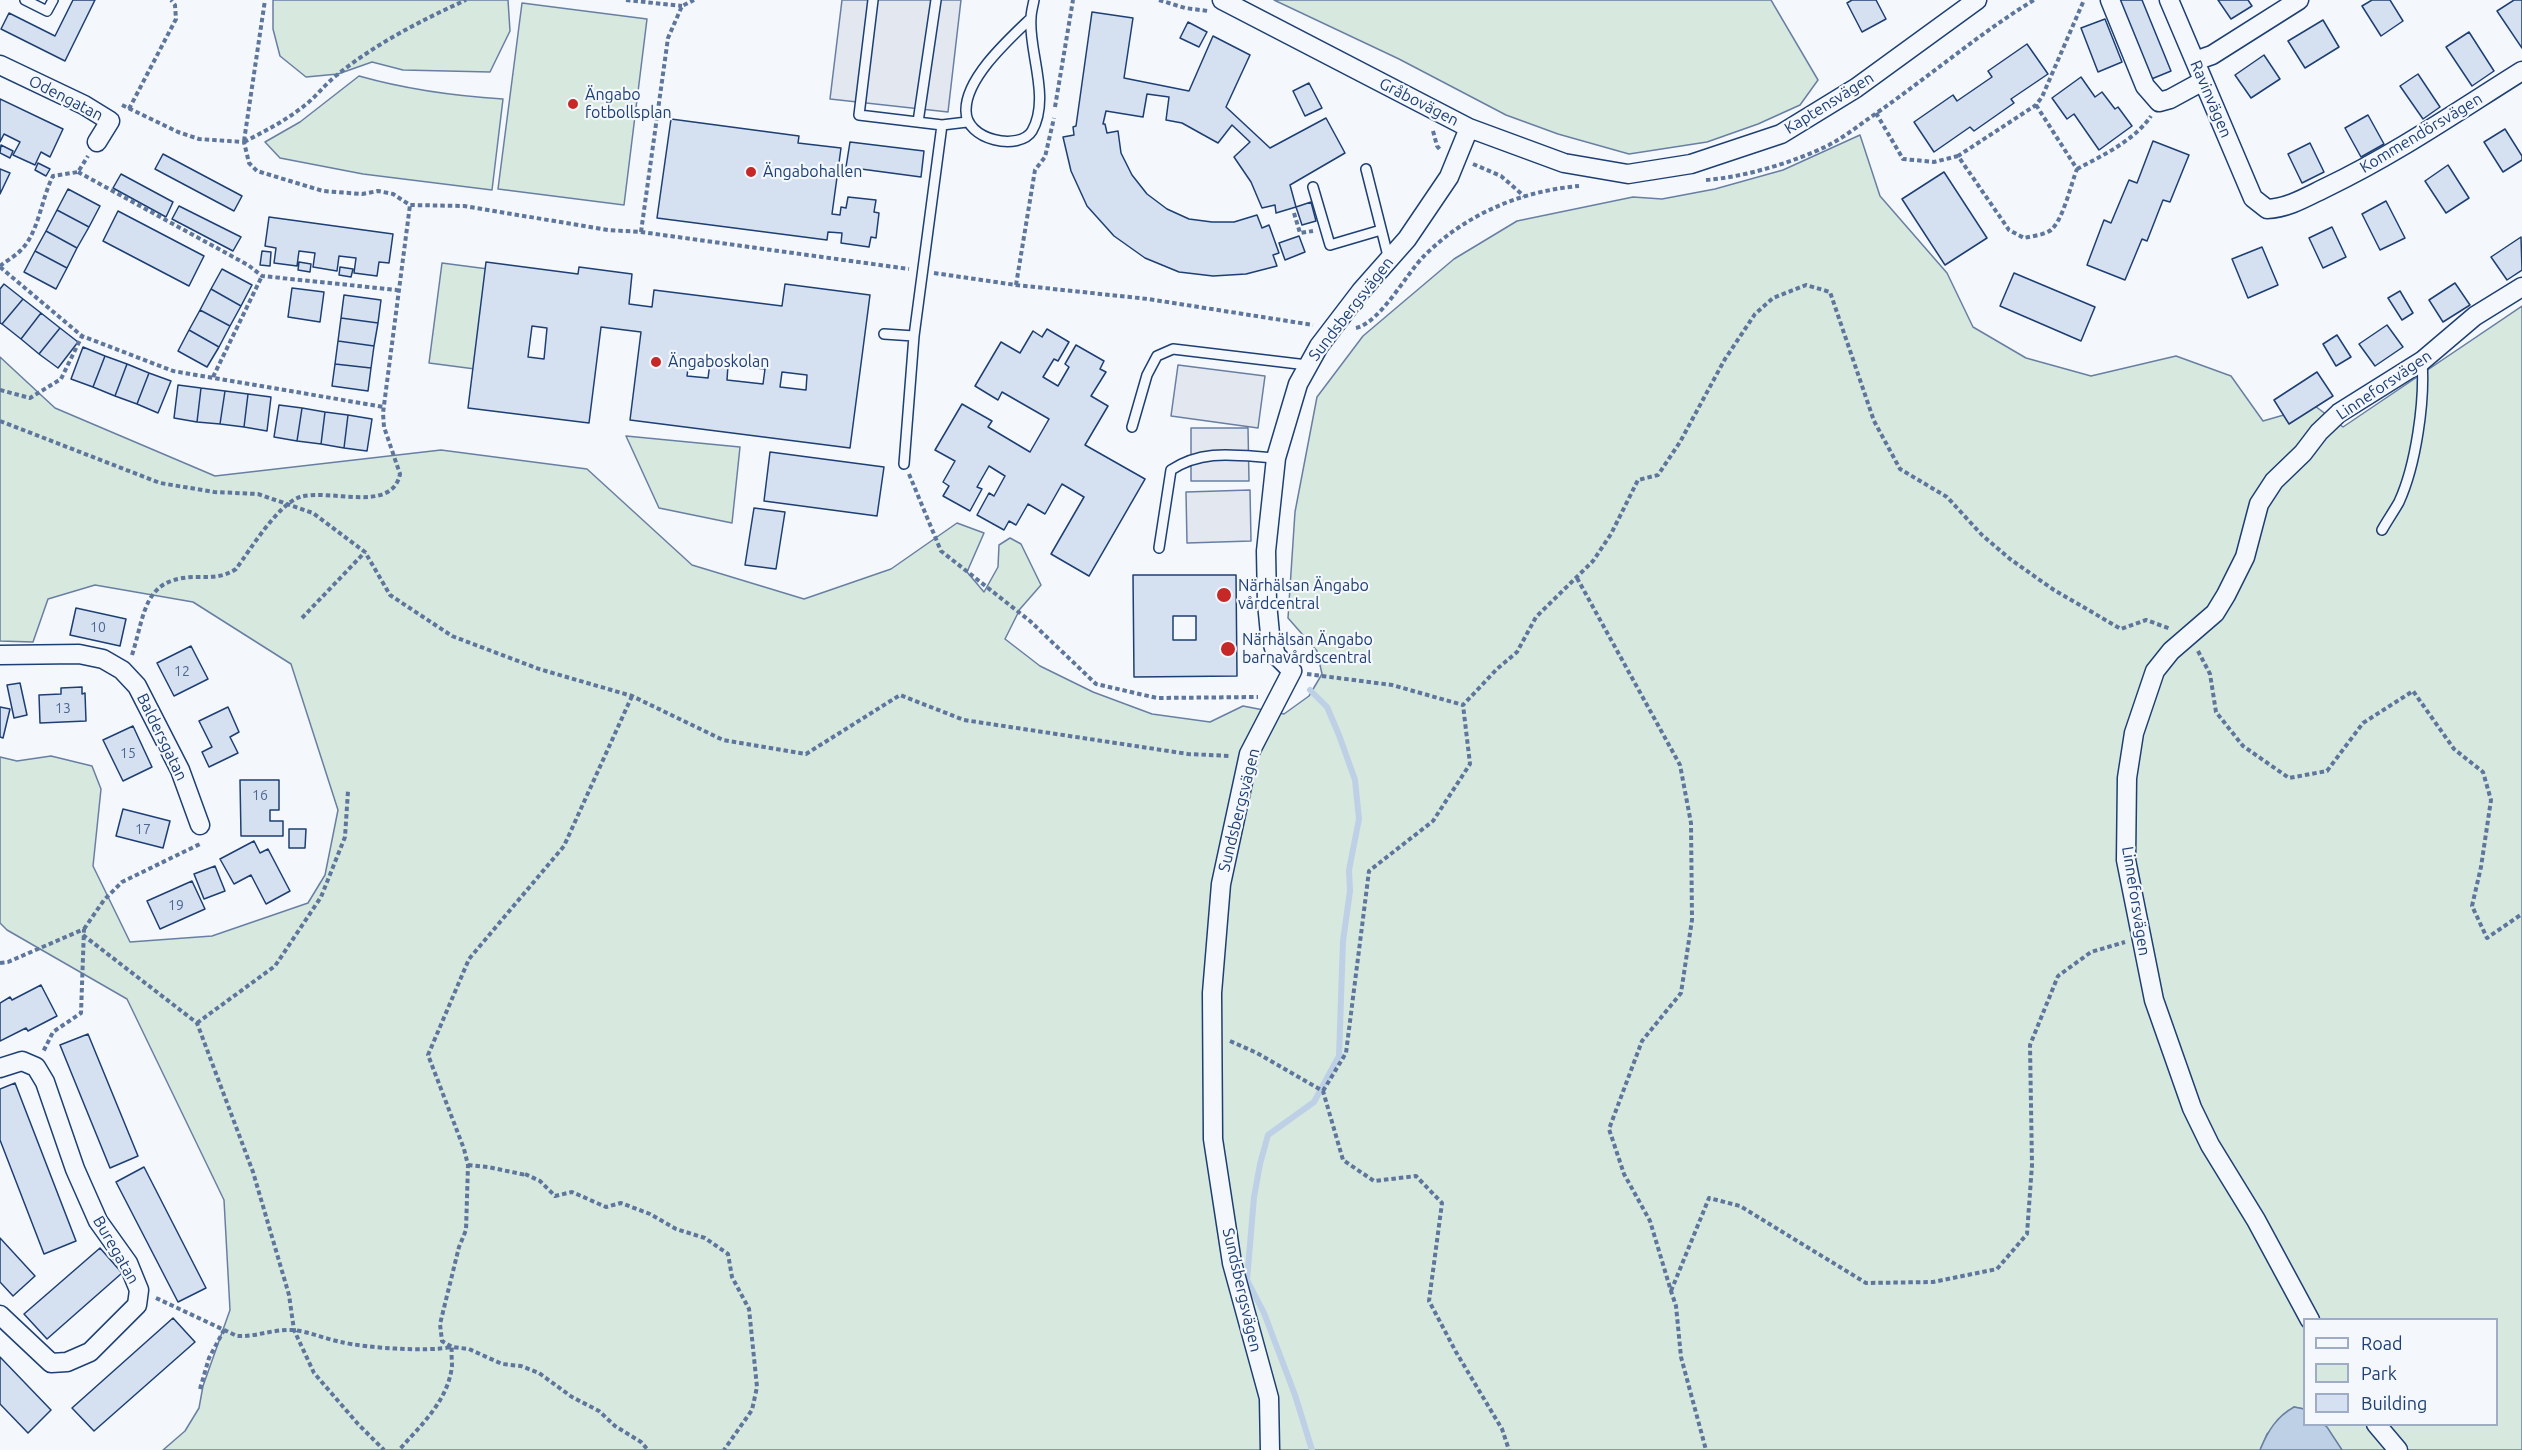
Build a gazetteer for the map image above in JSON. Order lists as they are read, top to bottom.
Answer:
{
  "streets": {
    "street": [
      "Odengatan",
      "Ravinvägen",
      "Gråbovägen",
      "Kaptensvägen",
      "Kommendörsvägen",
      "Sundsbergsvägen",
      "Linneforsvägen",
      "Baldersgatan",
      "Buregatan"
    ]
  },
  "crossings": [
    ["Ravinvägen", "Kommendörsvägen"],
    ["Gråbovägen", "Kaptensvägen"],
    ["Gråbovägen", "Sundsbergsvägen"]
  ],
  "places": [
    "Ängabo fotbollsplan",
    "Ängabohallen",
    "Ängaboskolan",
    "Närhälsan Ängabo vårdcentral",
    "Närhälsan Ängabo barnavårdscentral"
  ],
  "house_numbers": [
    "10",
    "12",
    "13",
    "15",
    "16",
    "17",
    "19"
  ],
  "legend": ["Road", "Park", "Building"]
}
